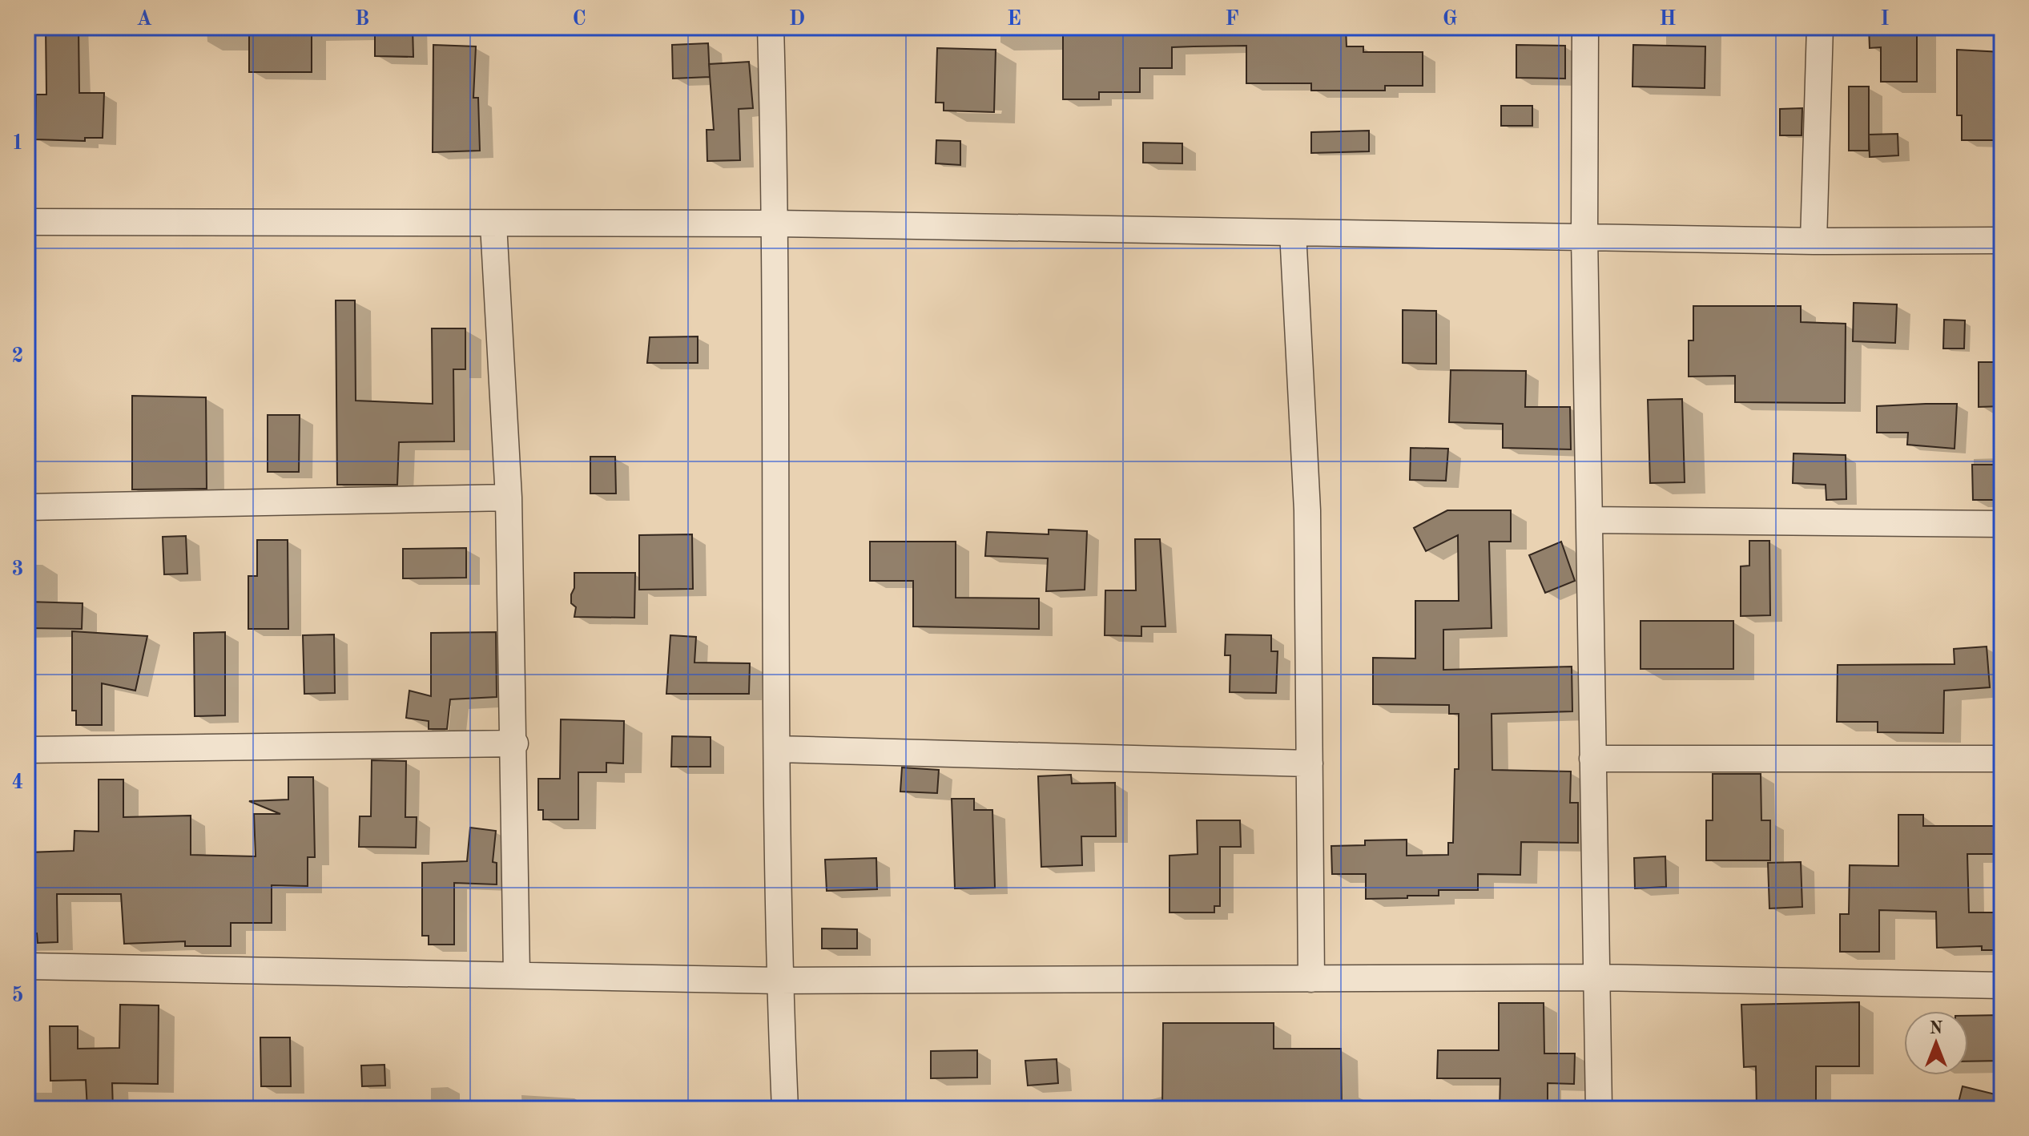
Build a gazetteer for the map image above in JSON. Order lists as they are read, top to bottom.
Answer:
{
  "north": "top",
  "grid": {
    "columns": [
      "A",
      "B",
      "C",
      "D",
      "E",
      "F",
      "G",
      "H",
      "I"
    ],
    "rows": [
      "1",
      "2",
      "3",
      "4",
      "5"
    ]
  }
}
